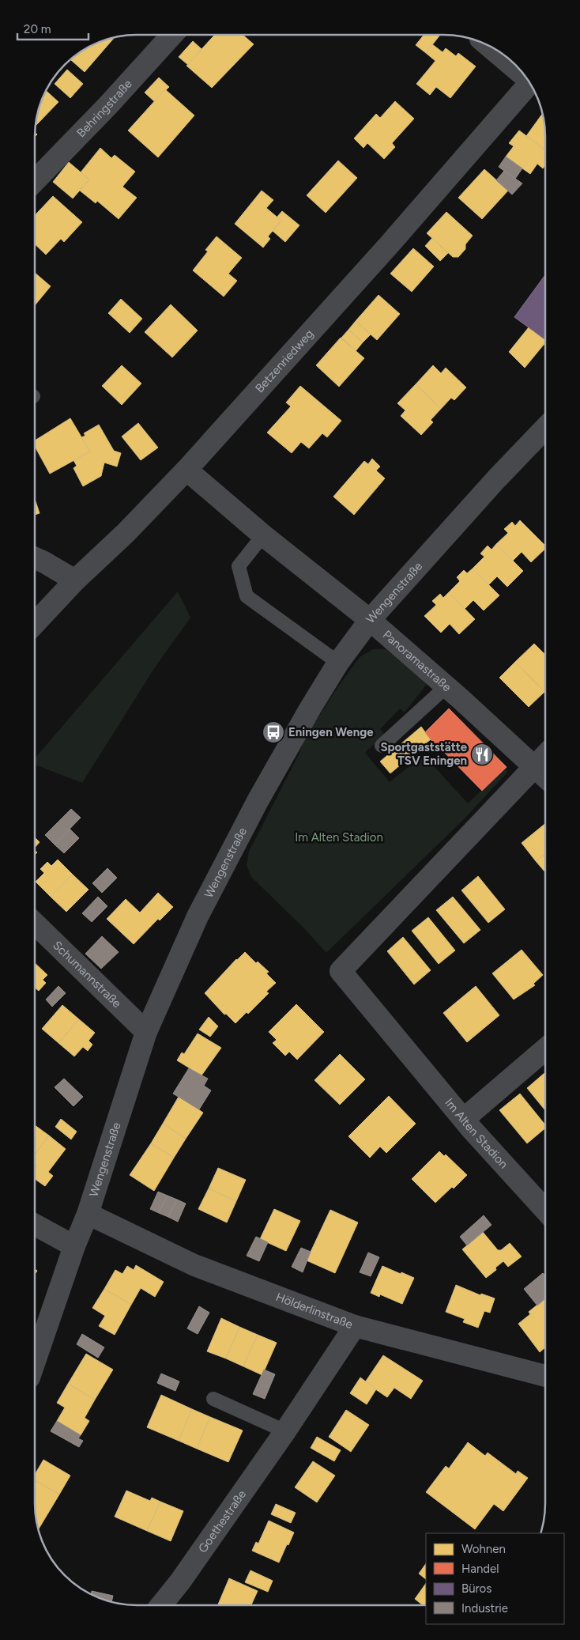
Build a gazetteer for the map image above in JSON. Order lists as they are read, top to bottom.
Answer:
{
  "streets": {
    "street": [
      "Behringstraße",
      "Betzenriedweg",
      "Wengenstraße",
      "Panoramastraße",
      "Schumannstraße",
      "Im Alten Stadion",
      "Hölderlinstraße",
      "Goethestraße"
    ]
  },
  "crossings": [
    ["Betzenriedweg", "Panoramastraße"],
    ["Wengenstraße", "Panoramastraße"],
    ["Wengenstraße", "Schumannstraße"],
    ["Wengenstraße", "Hölderlinstraße"],
    ["Panoramastraße", "Im Alten Stadion"],
    ["Hölderlinstraße", "Goethestraße"]
  ],
  "parks": ["Im Alten Stadion"],
  "places": {
    "bus stop": ["Eningen Wenge"],
    "restaurant": ["Sportgaststätte TSV Eningen"]
  },
  "legend": [
    "Wohnen",
    "Handel",
    "Büros",
    "Industrie"
  ],
  "scale_bar": "20 m"
}
